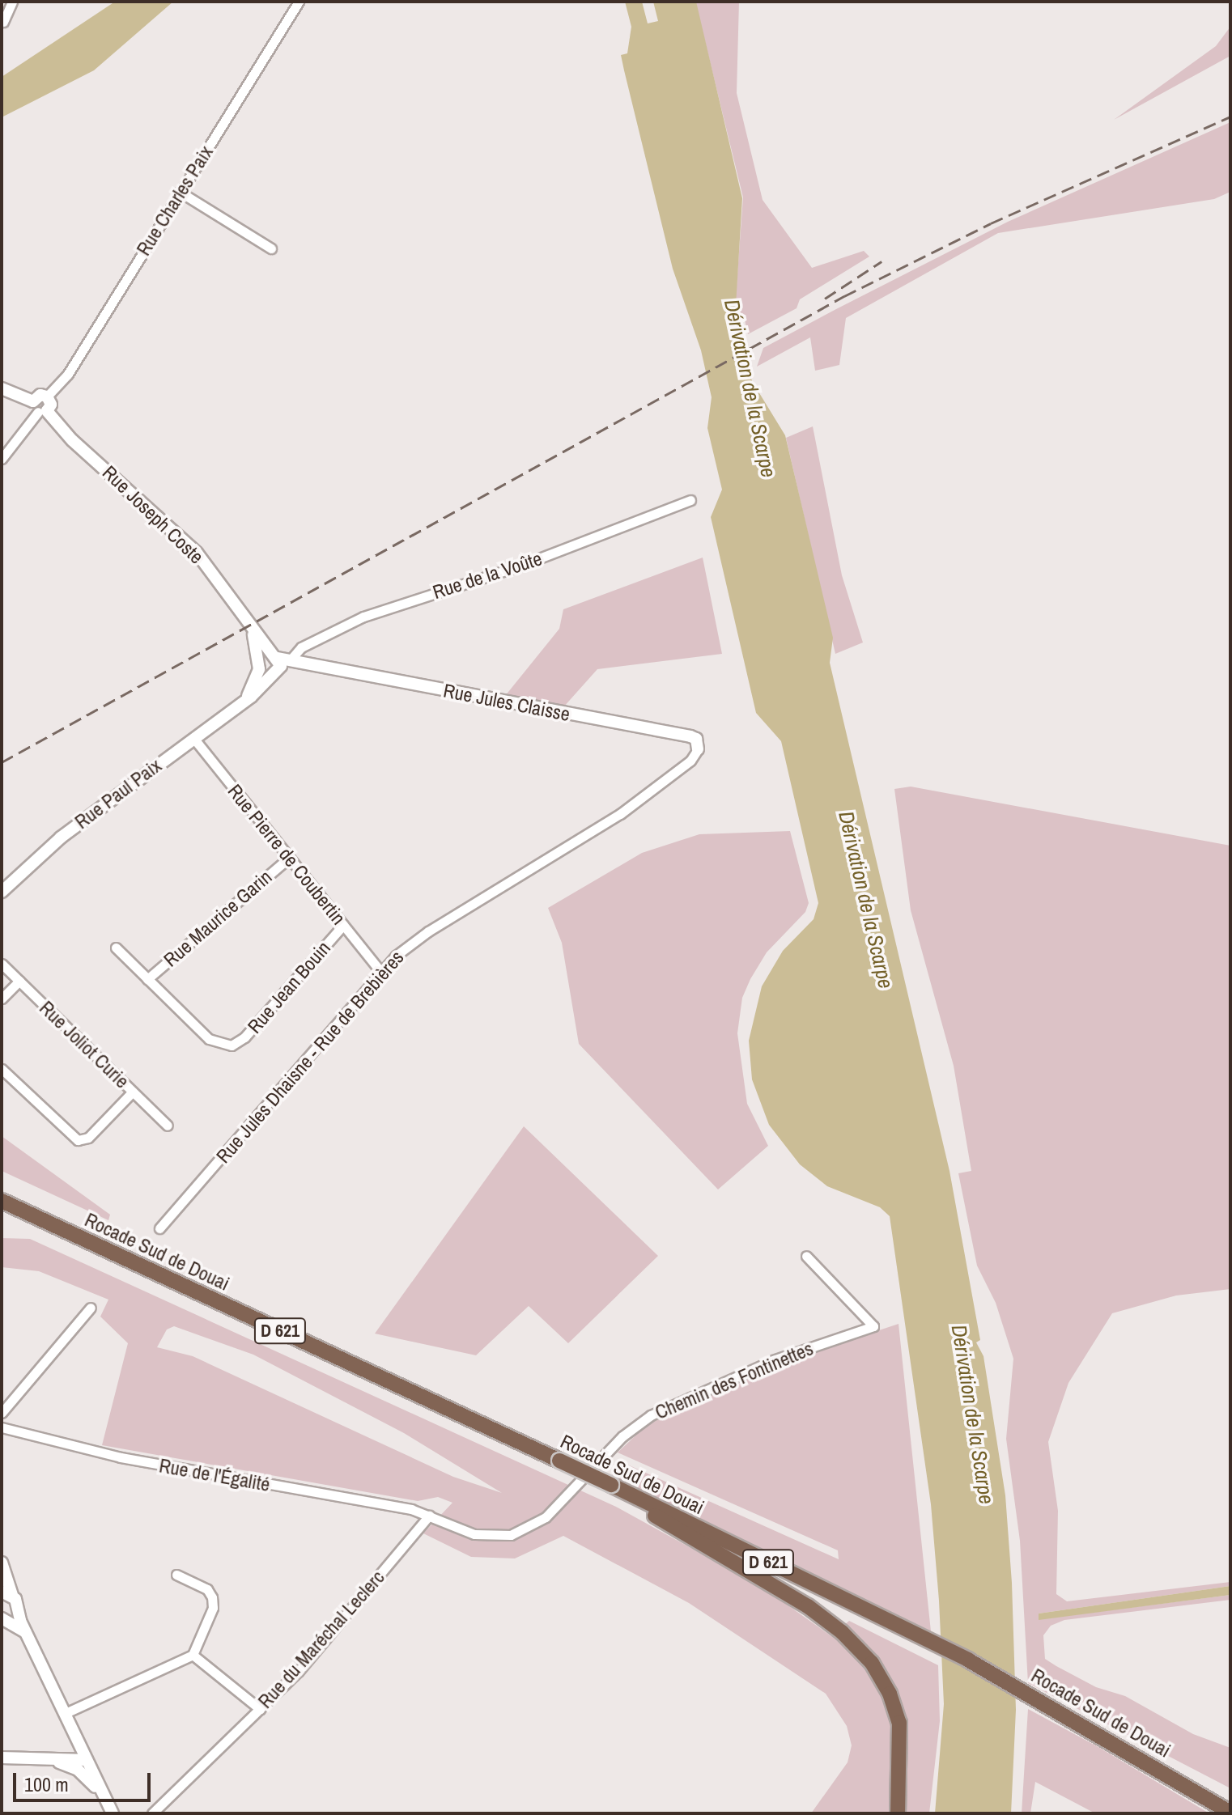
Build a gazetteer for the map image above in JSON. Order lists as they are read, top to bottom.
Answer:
{
  "streets": {
    "highway": ["Rocade Sud de Douai", "D 621"],
    "street": [
      "Rue Charles Paix",
      "Rue Joseph Coste",
      "Rue de la Voûte",
      "Rue Jules Claisse",
      "Rue Paul Paix",
      "Rue Pierre de Coubertin",
      "Rue Maurice Garin",
      "Rue Jean Bouin",
      "Rue Joliot Curie",
      "Rue Jules Dhaisne - Rue de Brebières",
      "Chemin des Fontinettes",
      "Rue de l'Égalité",
      "Rue du Maréchal Leclerc"
    ]
  },
  "crossings": [
    ["Rue Joseph Coste", "Rue Jules Claisse"],
    ["Rue Joseph Coste", "Rue Paul Paix"],
    ["Rue de la Voûte", "Rue Jules Claisse"],
    ["Rue Jules Claisse", "Rue Paul Paix"],
    ["Rue Jules Claisse", "Rue Jules Dhaisne - Rue de Brebières"],
    ["Rue Paul Paix", "Rue Pierre de Coubertin"],
    ["Rue Pierre de Coubertin", "Rue Maurice Garin"],
    ["Rue Pierre de Coubertin", "Rue Jean Bouin"],
    ["Rue Pierre de Coubertin", "Rue Jules Dhaisne - Rue de Brebières"],
    ["Rue Maurice Garin", "Rue Jean Bouin"],
    ["Chemin des Fontinettes", "Rue de l'Égalité"],
    ["Chemin des Fontinettes", "Rue du Maréchal Leclerc"],
    ["Rue de l'Égalité", "Rue du Maréchal Leclerc"]
  ],
  "water": ["Dérivation de la Scarpe"],
  "scale_bar": "100 m"
}
